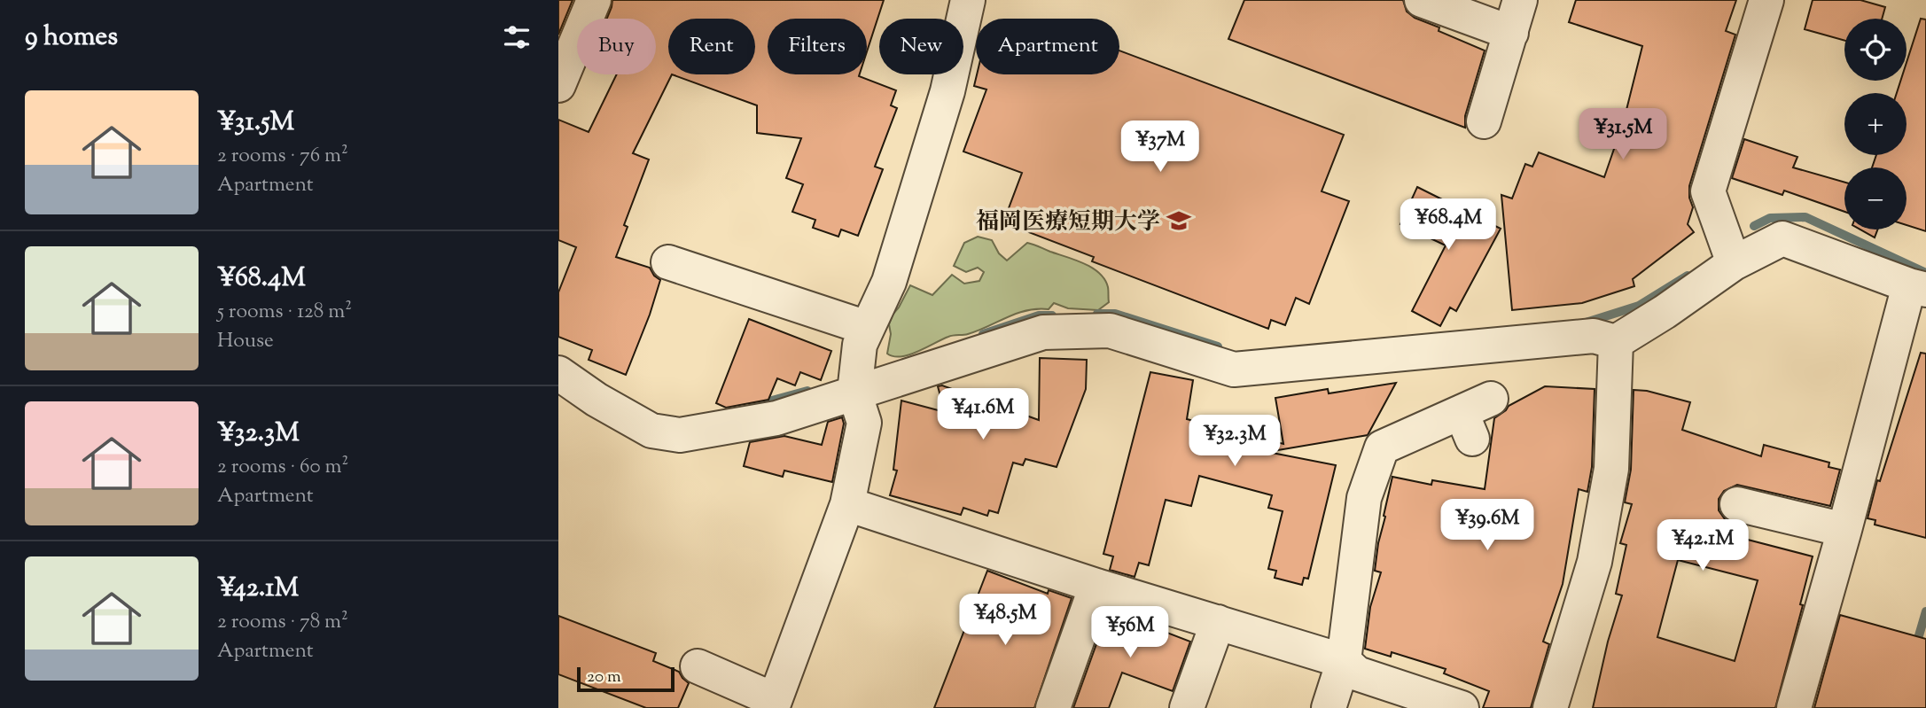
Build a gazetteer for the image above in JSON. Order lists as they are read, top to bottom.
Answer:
{
  "places": {
    "school or university": ["福岡医療短期大学"]
  },
  "scale_bar": "20 m",
  "page": {
    "heading": "9 homes",
    "map_buttons": ["+", "−"],
    "chip": [
      "Buy",
      "Rent",
      "Filters",
      "New",
      "Apartment"
    ],
    "list": [
      {
        "name": "¥31.5M",
        "note": "2 rooms · 76 m² · Apartment"
      },
      {
        "name": "¥68.4M",
        "note": "5 rooms · 128 m² · House"
      },
      {
        "name": "¥32.3M",
        "note": "2 rooms · 60 m² · Apartment"
      },
      {
        "name": "¥42.1M",
        "note": "2 rooms · 78 m² · Apartment"
      }
    ],
    "price": [
      "¥31.5M",
      "¥37M",
      "¥68.4M",
      "¥41.6M",
      "¥32.3M",
      "¥39.6M",
      "¥42.1M",
      "¥48.5M",
      "¥56M"
    ],
    "scale": "20 m"
  }
}
